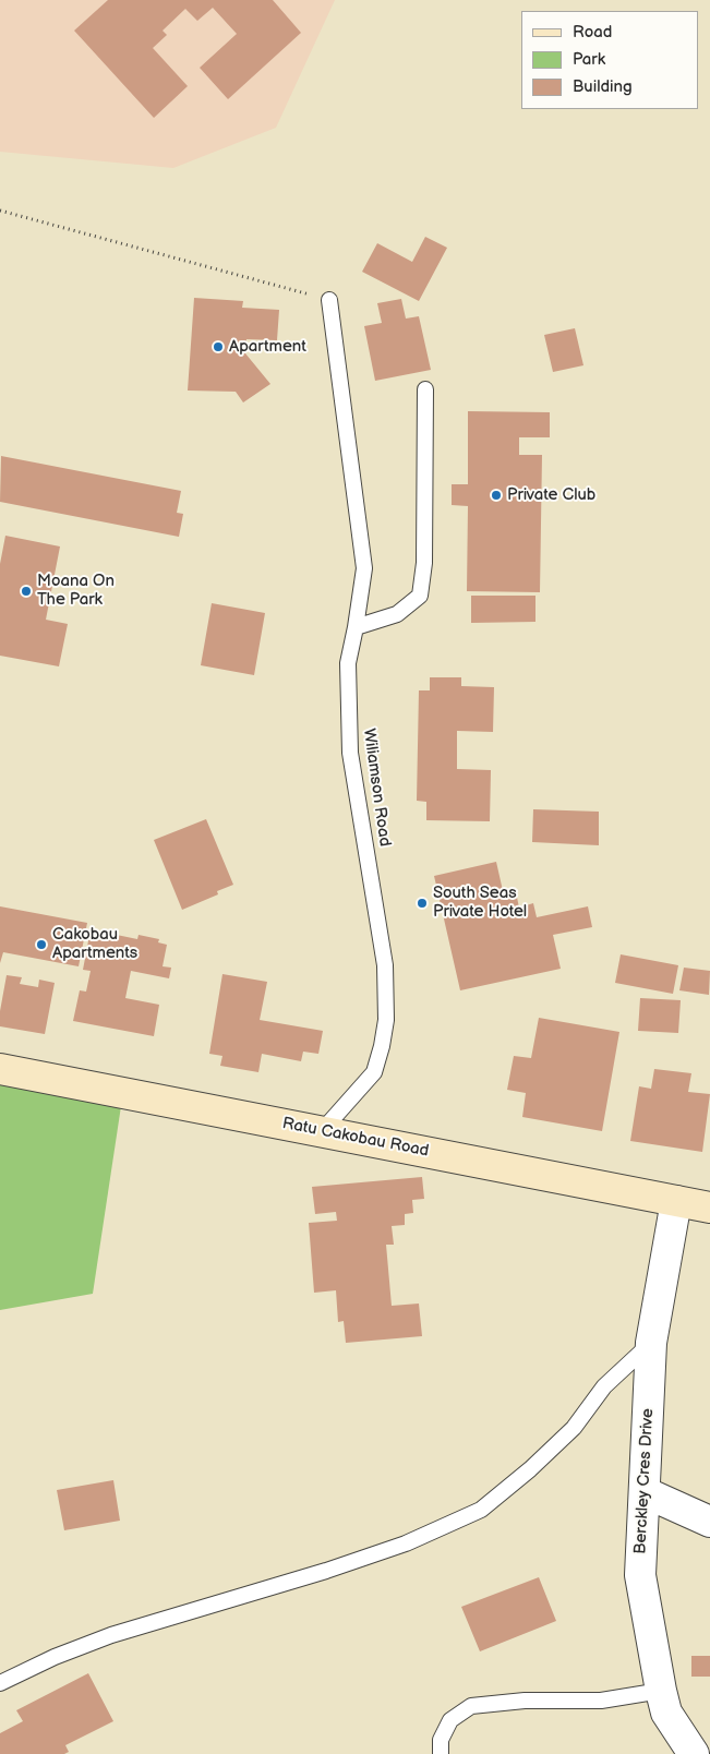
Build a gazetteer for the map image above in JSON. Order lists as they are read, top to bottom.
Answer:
{
  "streets": {
    "main road": ["Ratu Cakobau Road"],
    "street": ["Berckley Cres Drive"],
    "lane": ["Wiliamson Road"]
  },
  "crossings": [
    ["Wiliamson Road", "Ratu Cakobau Road"],
    ["Ratu Cakobau Road", "Berckley Cres Drive"]
  ],
  "places": [
    "Apartment",
    "Private Club",
    "Moana On The Park",
    "South Seas Private Hotel",
    "Cakobau Apartments"
  ],
  "legend": ["Road", "Park", "Building"]
}
